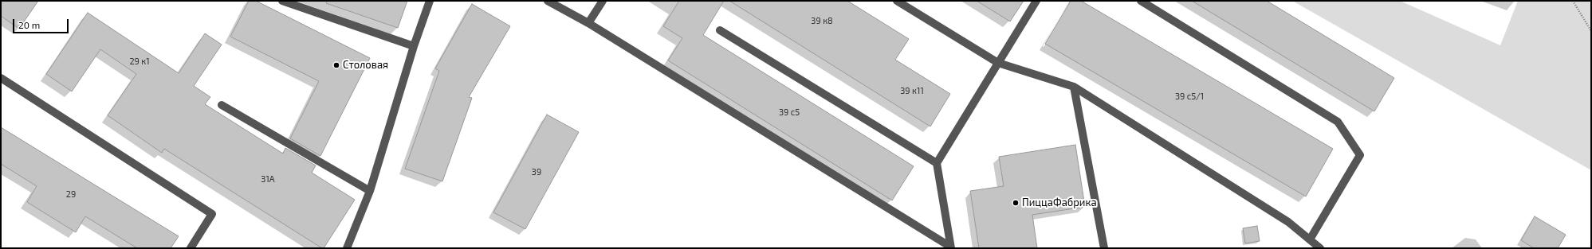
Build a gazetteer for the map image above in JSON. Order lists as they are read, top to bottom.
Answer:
{
  "places": ["Столовая", "ПиццаФабрика"],
  "house_numbers": [
    "39 к8",
    "29 к1",
    "39 к11",
    "39 с5/1",
    "39 с5",
    "39",
    "31А",
    "29"
  ],
  "scale_bar": "20 m"
}
